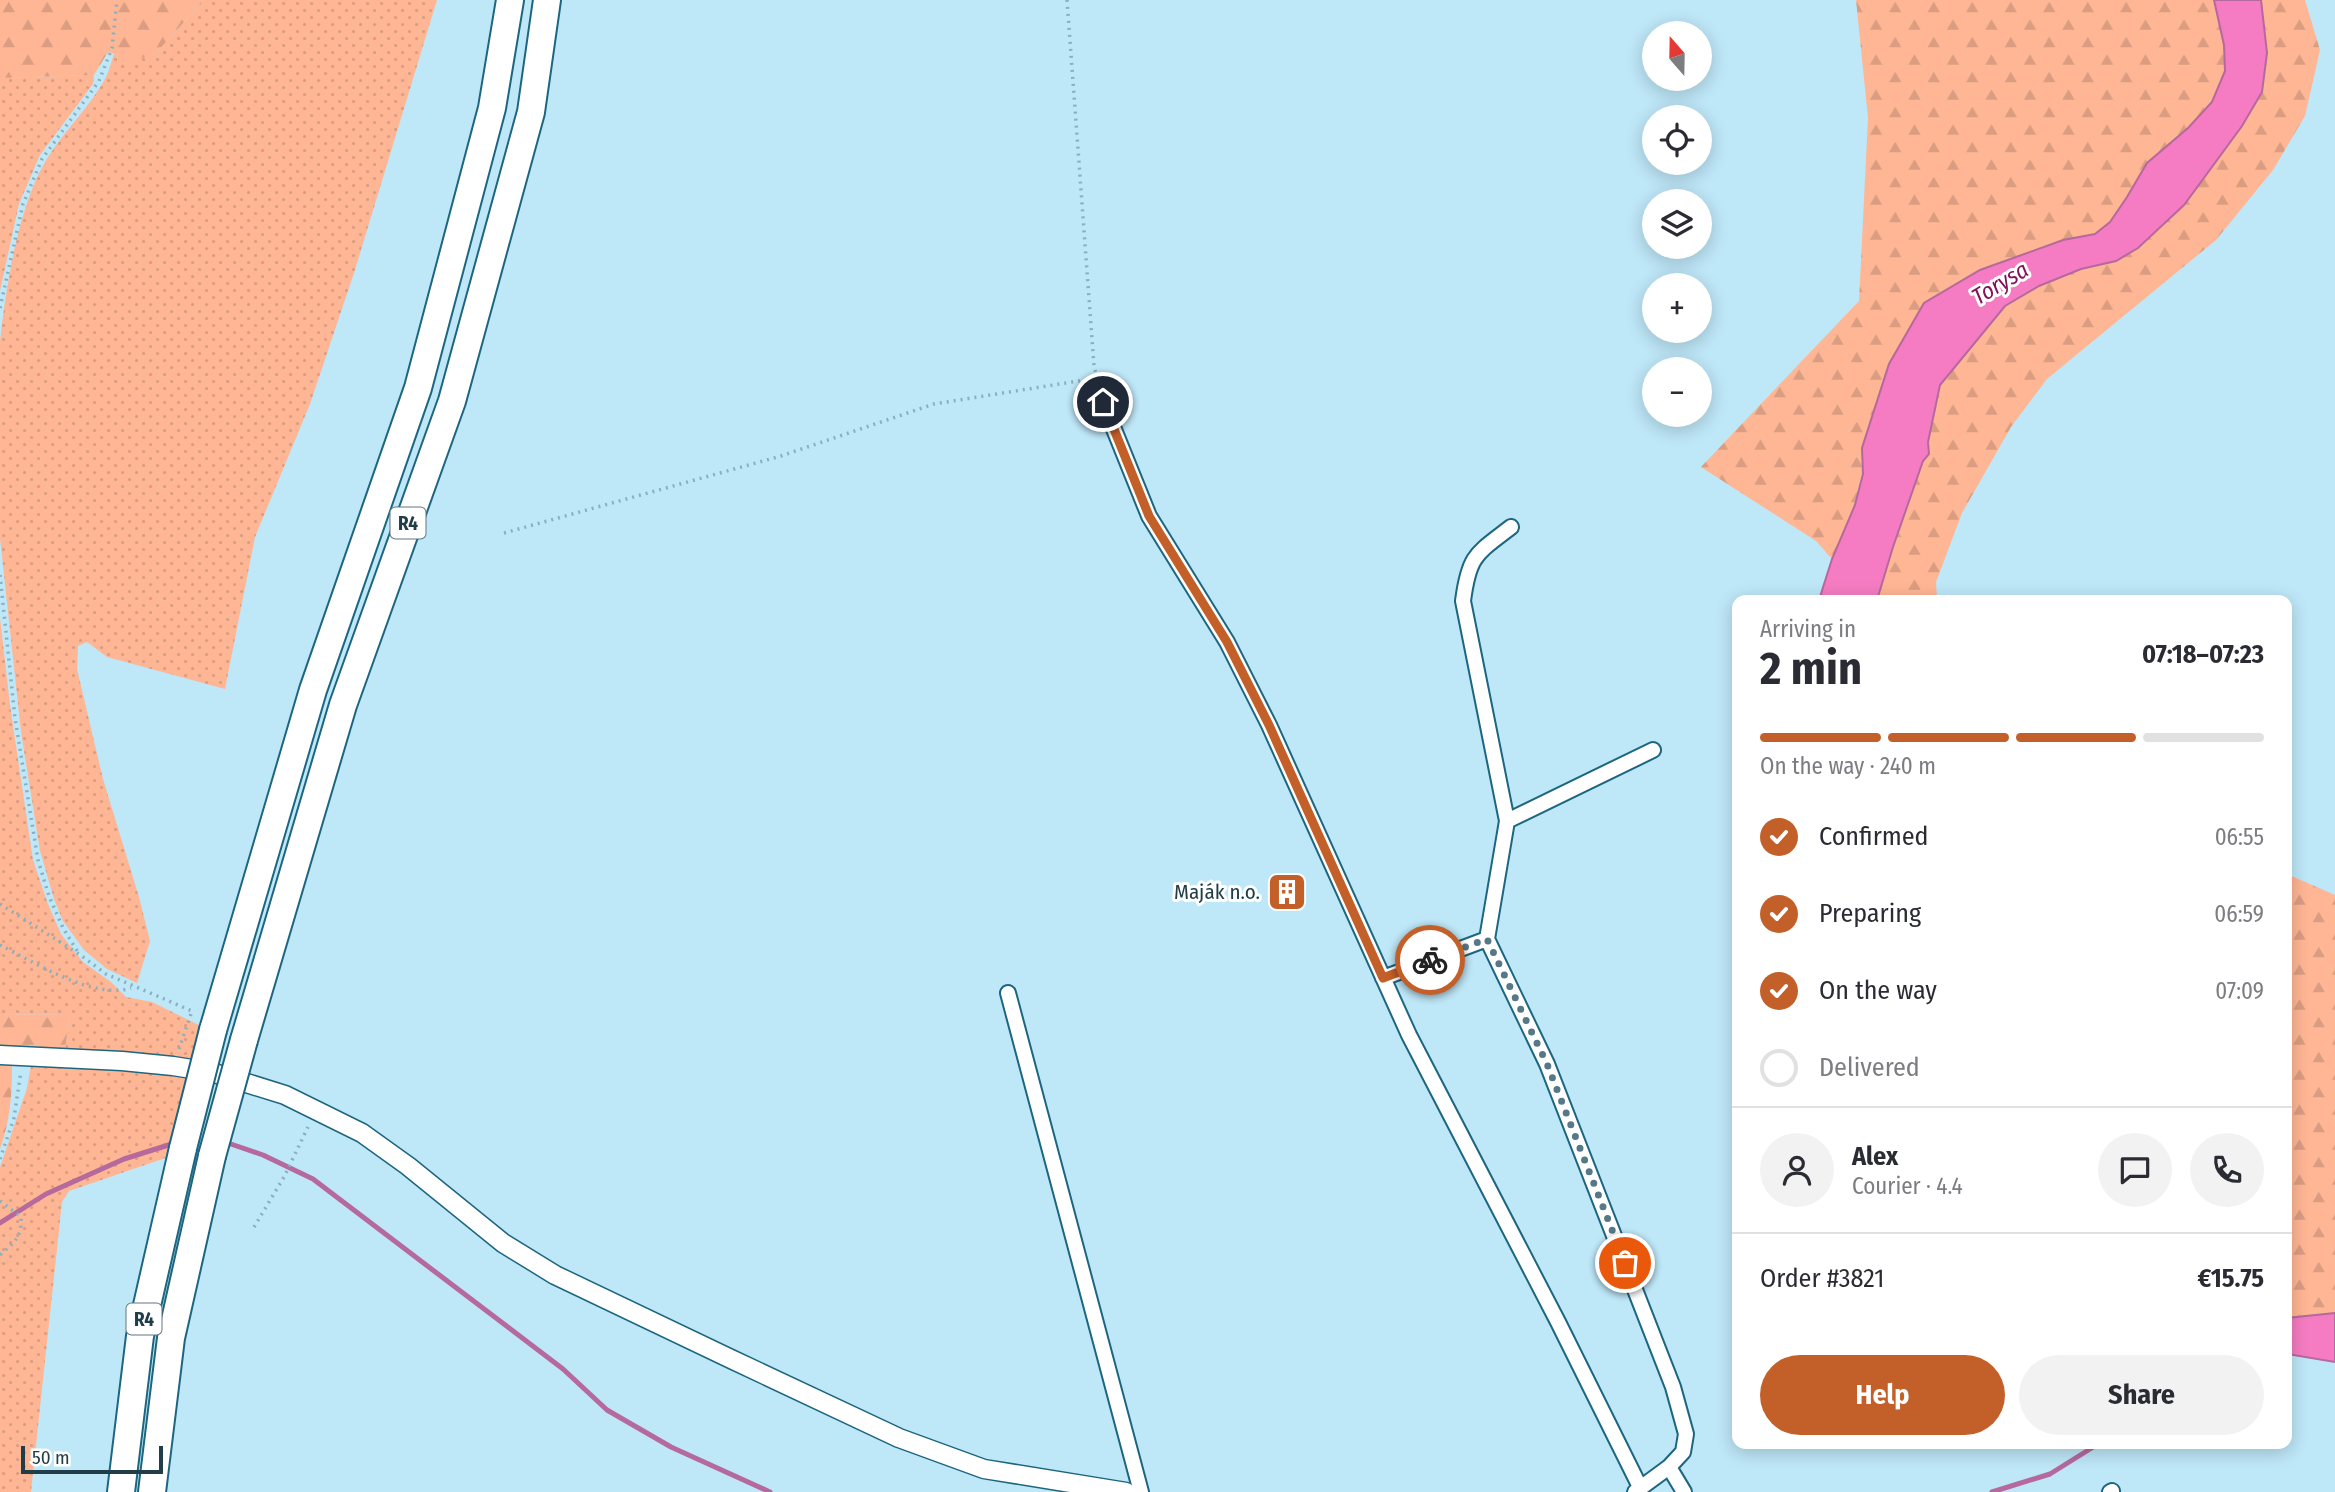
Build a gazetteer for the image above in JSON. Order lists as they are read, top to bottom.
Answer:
{
  "streets": {
    "highway": ["R4"]
  },
  "water": ["Torysa"],
  "places": {
    "building": ["Maják n.o."]
  },
  "scale_bar": "50 m",
  "north": "top",
  "page": {
    "map_buttons": ["+", "−"],
    "heading": ["2 min", "Arriving in", "07:18–07:23"],
    "panel": [
      "Alex",
      "Courier · 4.4",
      "Order #3821",
      "€15.75"
    ],
    "bar": "On the way · 240 m",
    "list": [
      ["Confirmed", "06:55"],
      ["Preparing", "06:59"],
      ["On the way", "07:09"],
      "Delivered"
    ],
    "buttons": ["Help", "Share"],
    "scale": "50 m"
  }
}
